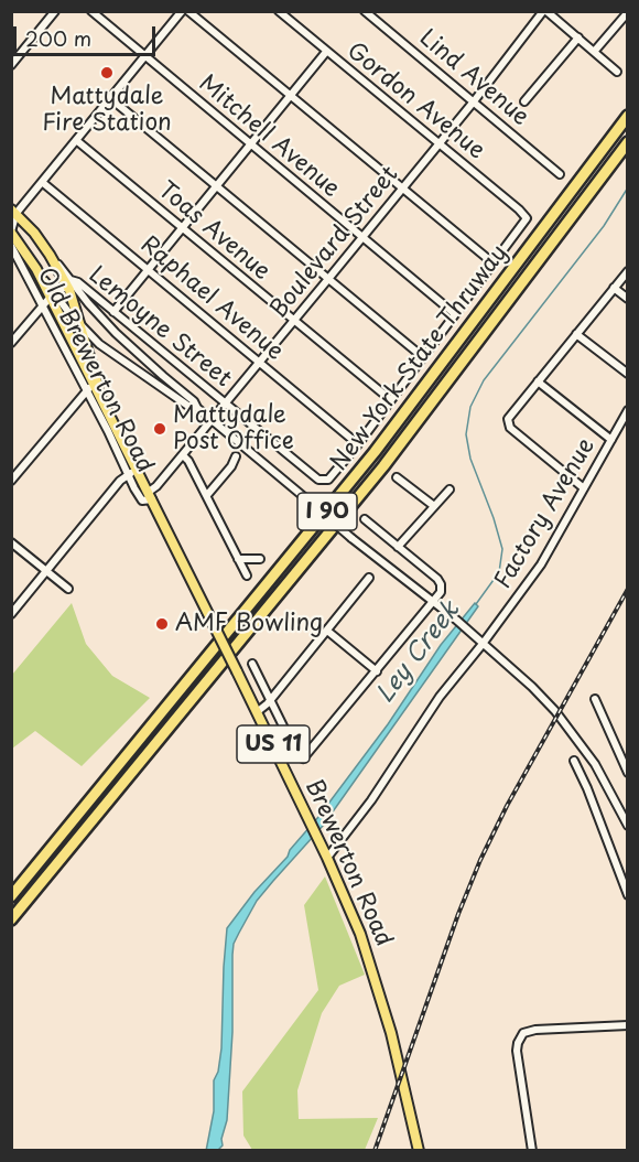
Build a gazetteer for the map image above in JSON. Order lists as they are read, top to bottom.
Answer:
{
  "streets": {
    "highway": ["New York State Thruway", "I 90"],
    "main road": ["US 11", "Brewerton Road"],
    "street": [
      "Lind Avenue",
      "Gordon Avenue",
      "Mitchell Avenue",
      "Toas Avenue",
      "Boulevard Street",
      "Raphael Avenue",
      "Lemoyne Street",
      "Old Brewerton Road",
      "Factory Avenue"
    ]
  },
  "crossings": [
    ["Lind Avenue", "Boulevard Street"],
    ["Gordon Avenue", "Boulevard Street"],
    ["Mitchell Avenue", "Boulevard Street"],
    ["Toas Avenue", "Boulevard Street"],
    ["Boulevard Street", "Raphael Avenue"],
    ["Boulevard Street", "Lemoyne Street"],
    ["Boulevard Street", "Old Brewerton Road"],
    ["Boulevard Street", "Brewerton Road"],
    ["Raphael Avenue", "Lemoyne Street"],
    ["Lemoyne Street", "Brewerton Road"],
    ["Old Brewerton Road", "Brewerton Road"],
    ["Factory Avenue", "Brewerton Road"]
  ],
  "water": ["Ley Creek"],
  "places": ["Mattydale Fire Station", "Mattydale Post Office", "AMF Bowling"],
  "scale_bar": "200 m"
}
